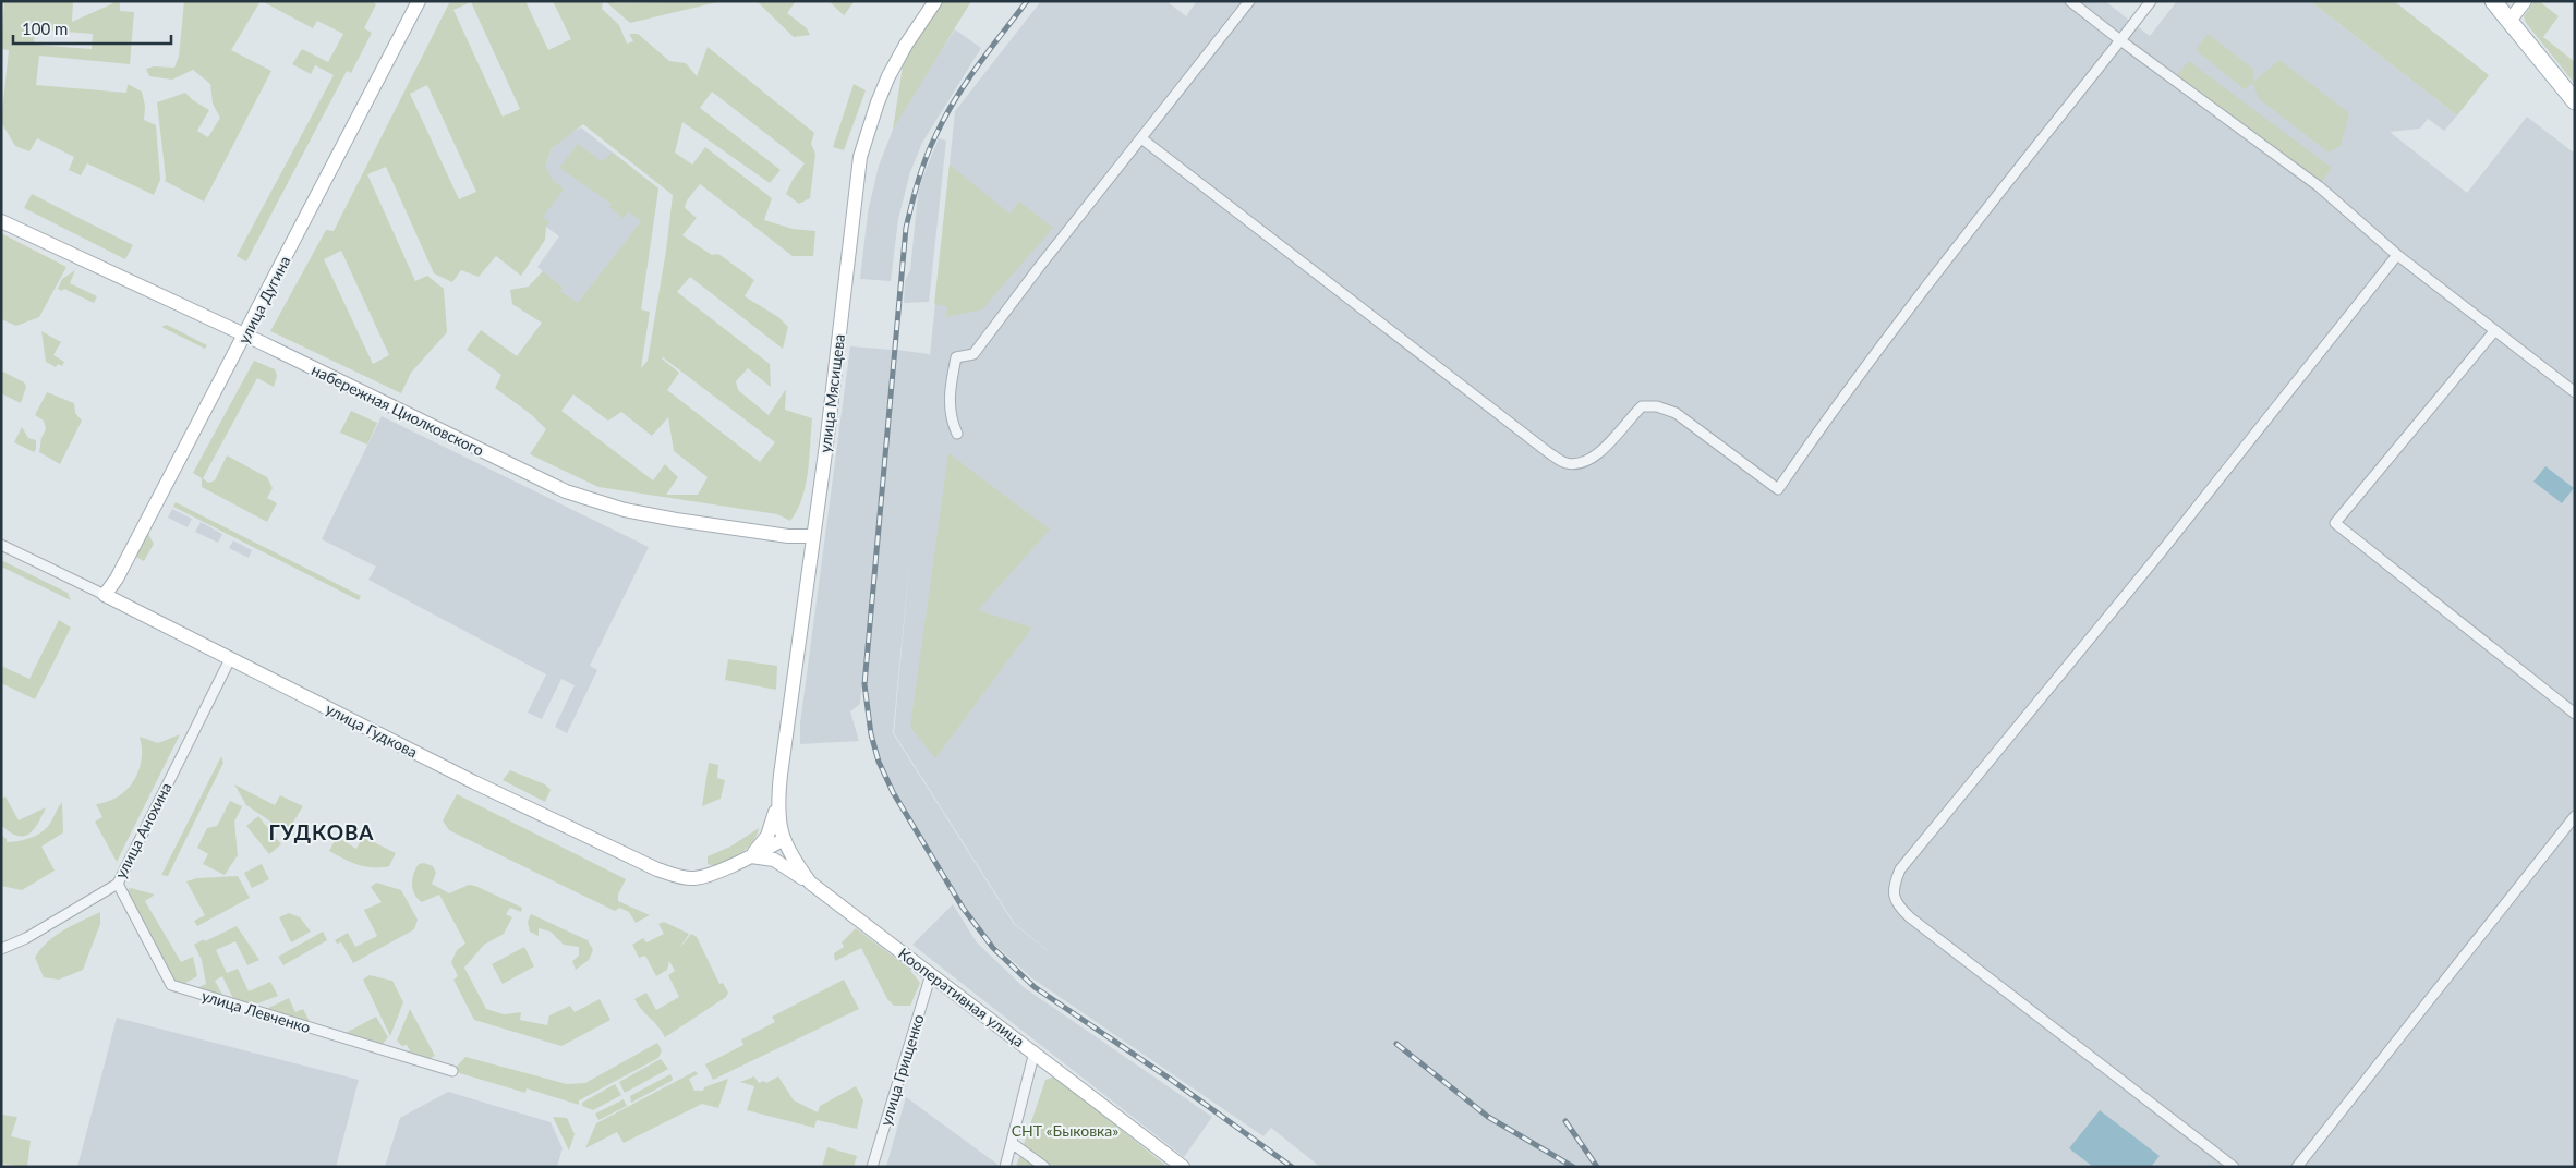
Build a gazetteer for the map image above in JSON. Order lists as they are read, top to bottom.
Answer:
{
  "streets": {
    "main road": [
      "улица Дугина",
      "улица Мясищева",
      "набережная Циолковского",
      "улица Гудкова",
      "Кооперативная улица"
    ],
    "street": ["улица Анохина", "улица Левченко", "улица Грищенко"]
  },
  "crossings": [
    ["улица Дугина", "набережная Циолковского"],
    ["улица Дугина", "улица Гудкова"],
    ["улица Мясищева", "набережная Циолковского"],
    ["улица Мясищева", "улица Гудкова"],
    ["улица Мясищева", "Кооперативная улица"],
    ["улица Гудкова", "улица Анохина"],
    ["улица Гудкова", "Кооперативная улица"],
    ["улица Анохина", "улица Левченко"],
    ["Кооперативная улица", "улица Грищенко"]
  ],
  "districts": ["ГУДКОВА"],
  "parks": ["СНТ «Быковка»"],
  "scale_bar": "100 m"
}
